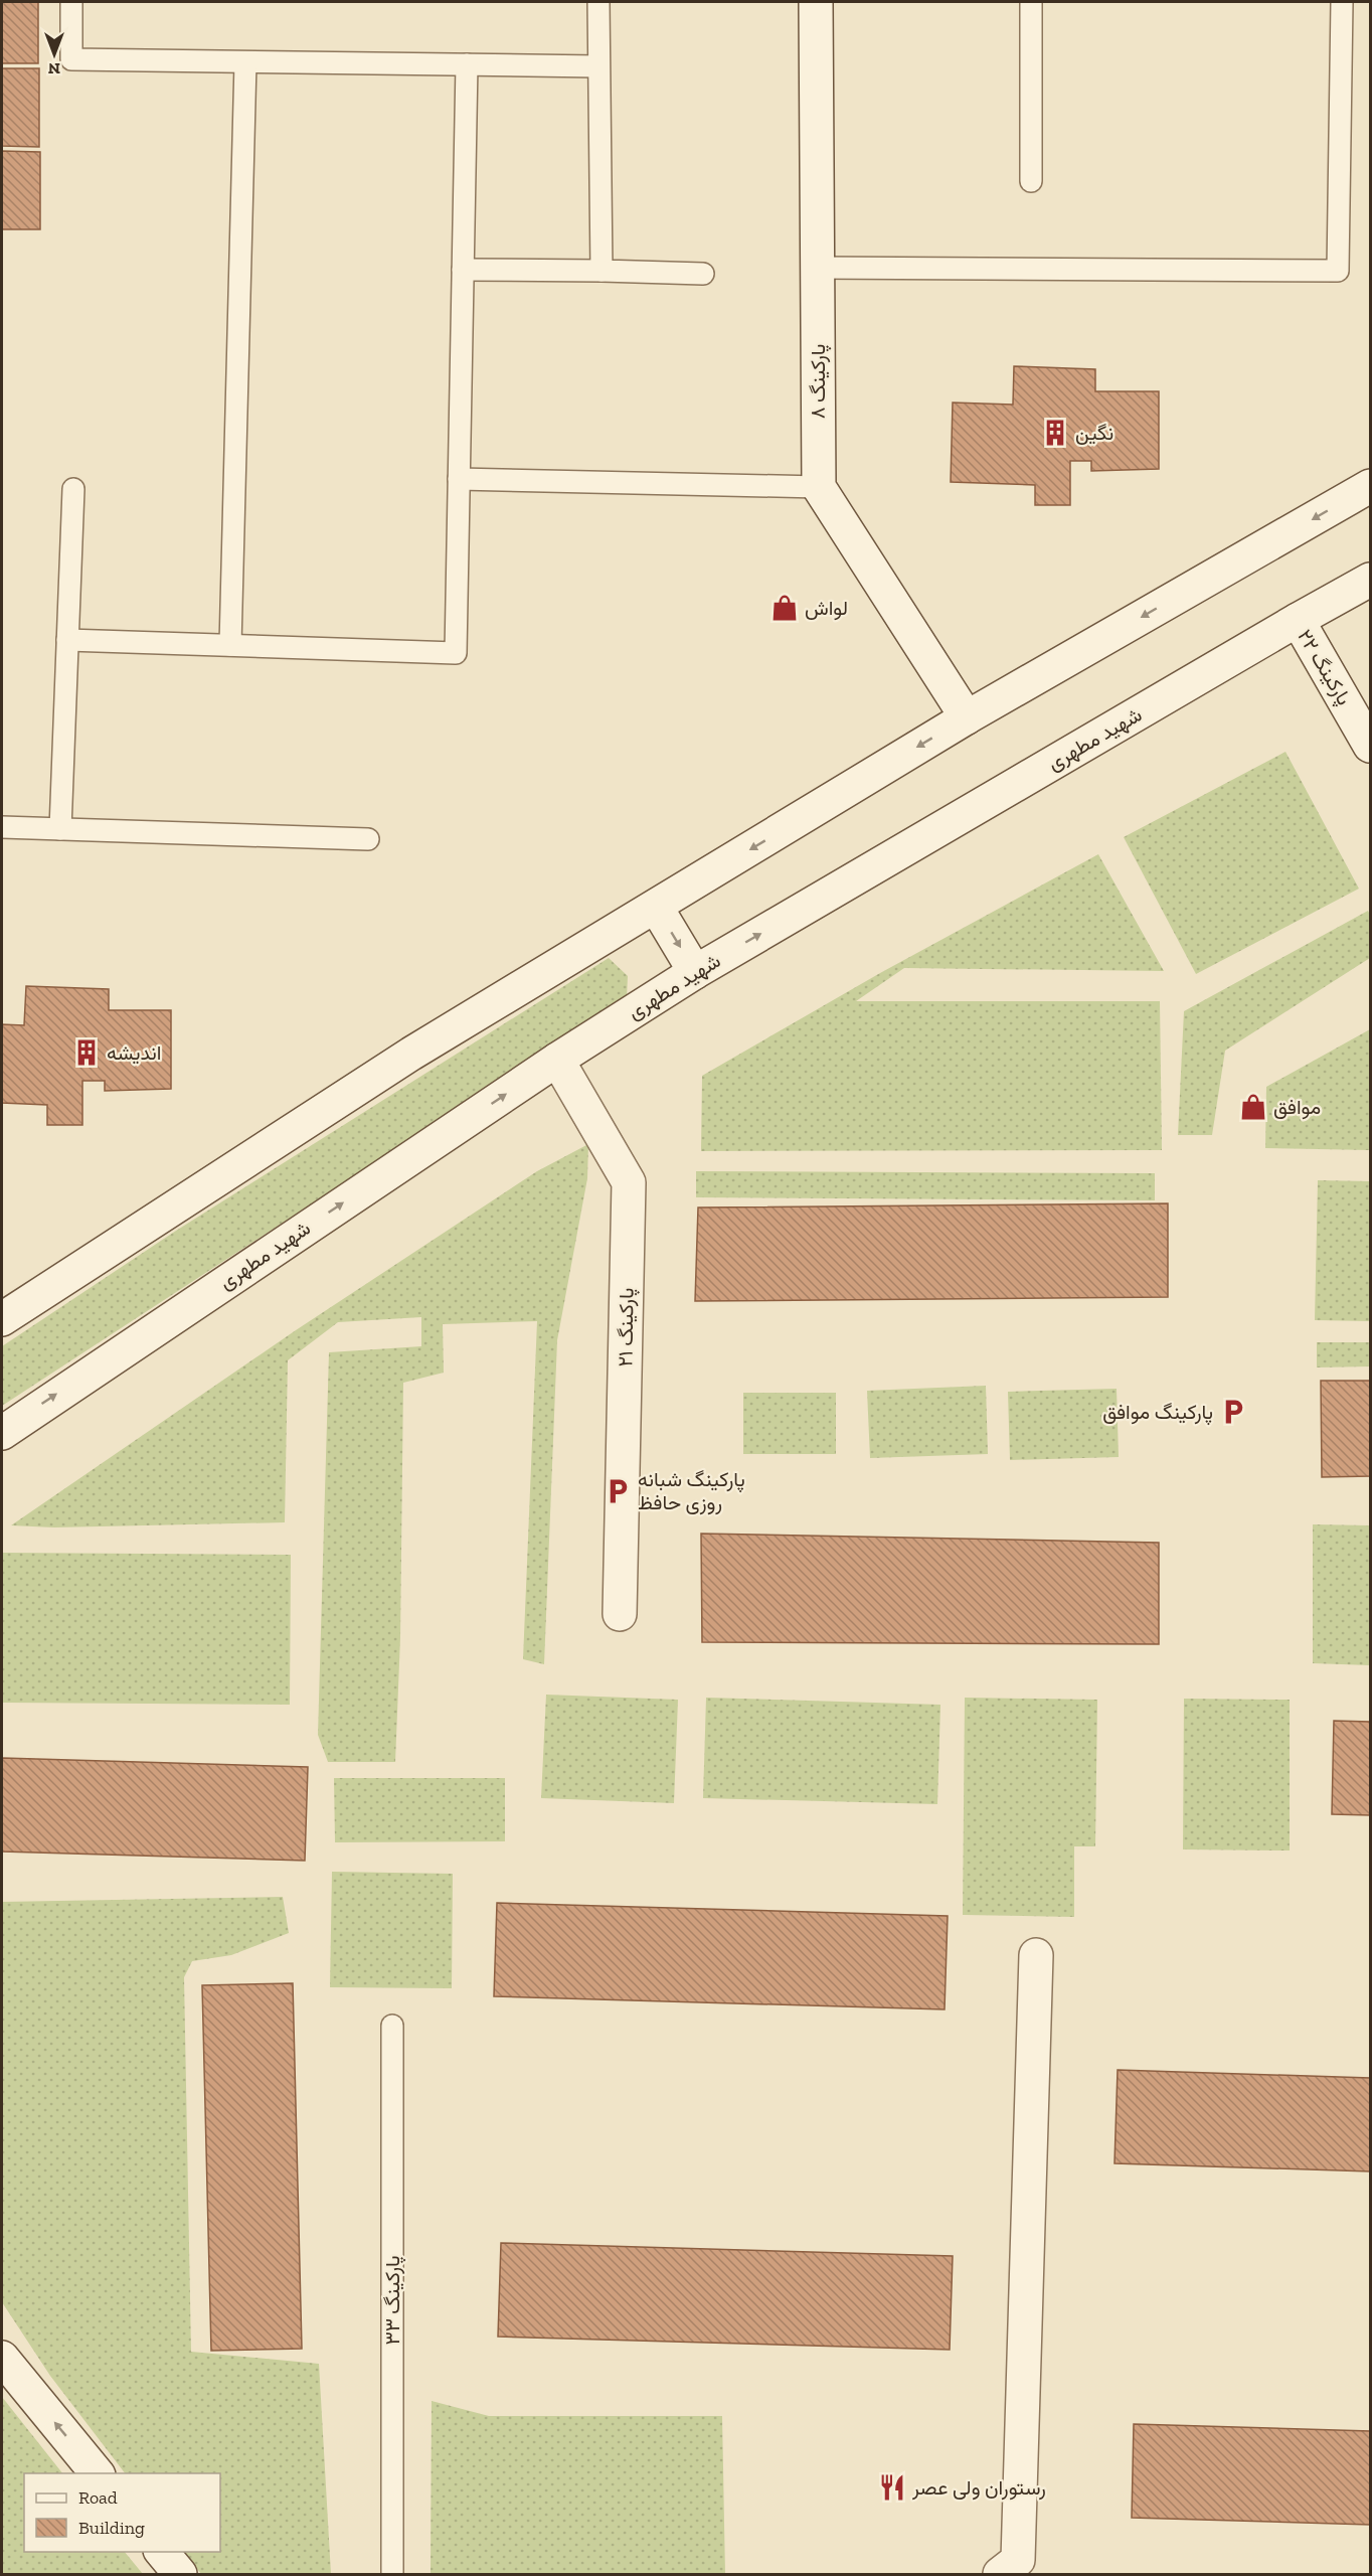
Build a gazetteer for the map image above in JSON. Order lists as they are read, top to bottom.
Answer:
{
  "streets": {
    "main road": [
      "پارکینگ ۸",
      "پارکینگ ۲۲",
      "شهید مطهری",
      "پارکینگ ۲۱"
    ],
    "lane": ["پارکینگ ۳۳"]
  },
  "crossings": [
    ["پارکینگ ۲۲", "شهید مطهری"],
    ["شهید مطهری", "پارکینگ ۲۱"]
  ],
  "places": {
    "building": ["نگین", "اندیشه"],
    "shop": ["لواش", "موافق"],
    "parking": ["پارکینگ موافق", "پارکینگ شبانه روزی حافظ"],
    "restaurant": ["رستوران ولی عصر"]
  },
  "legend": ["Road", "Building"],
  "north": "bottom"
}
